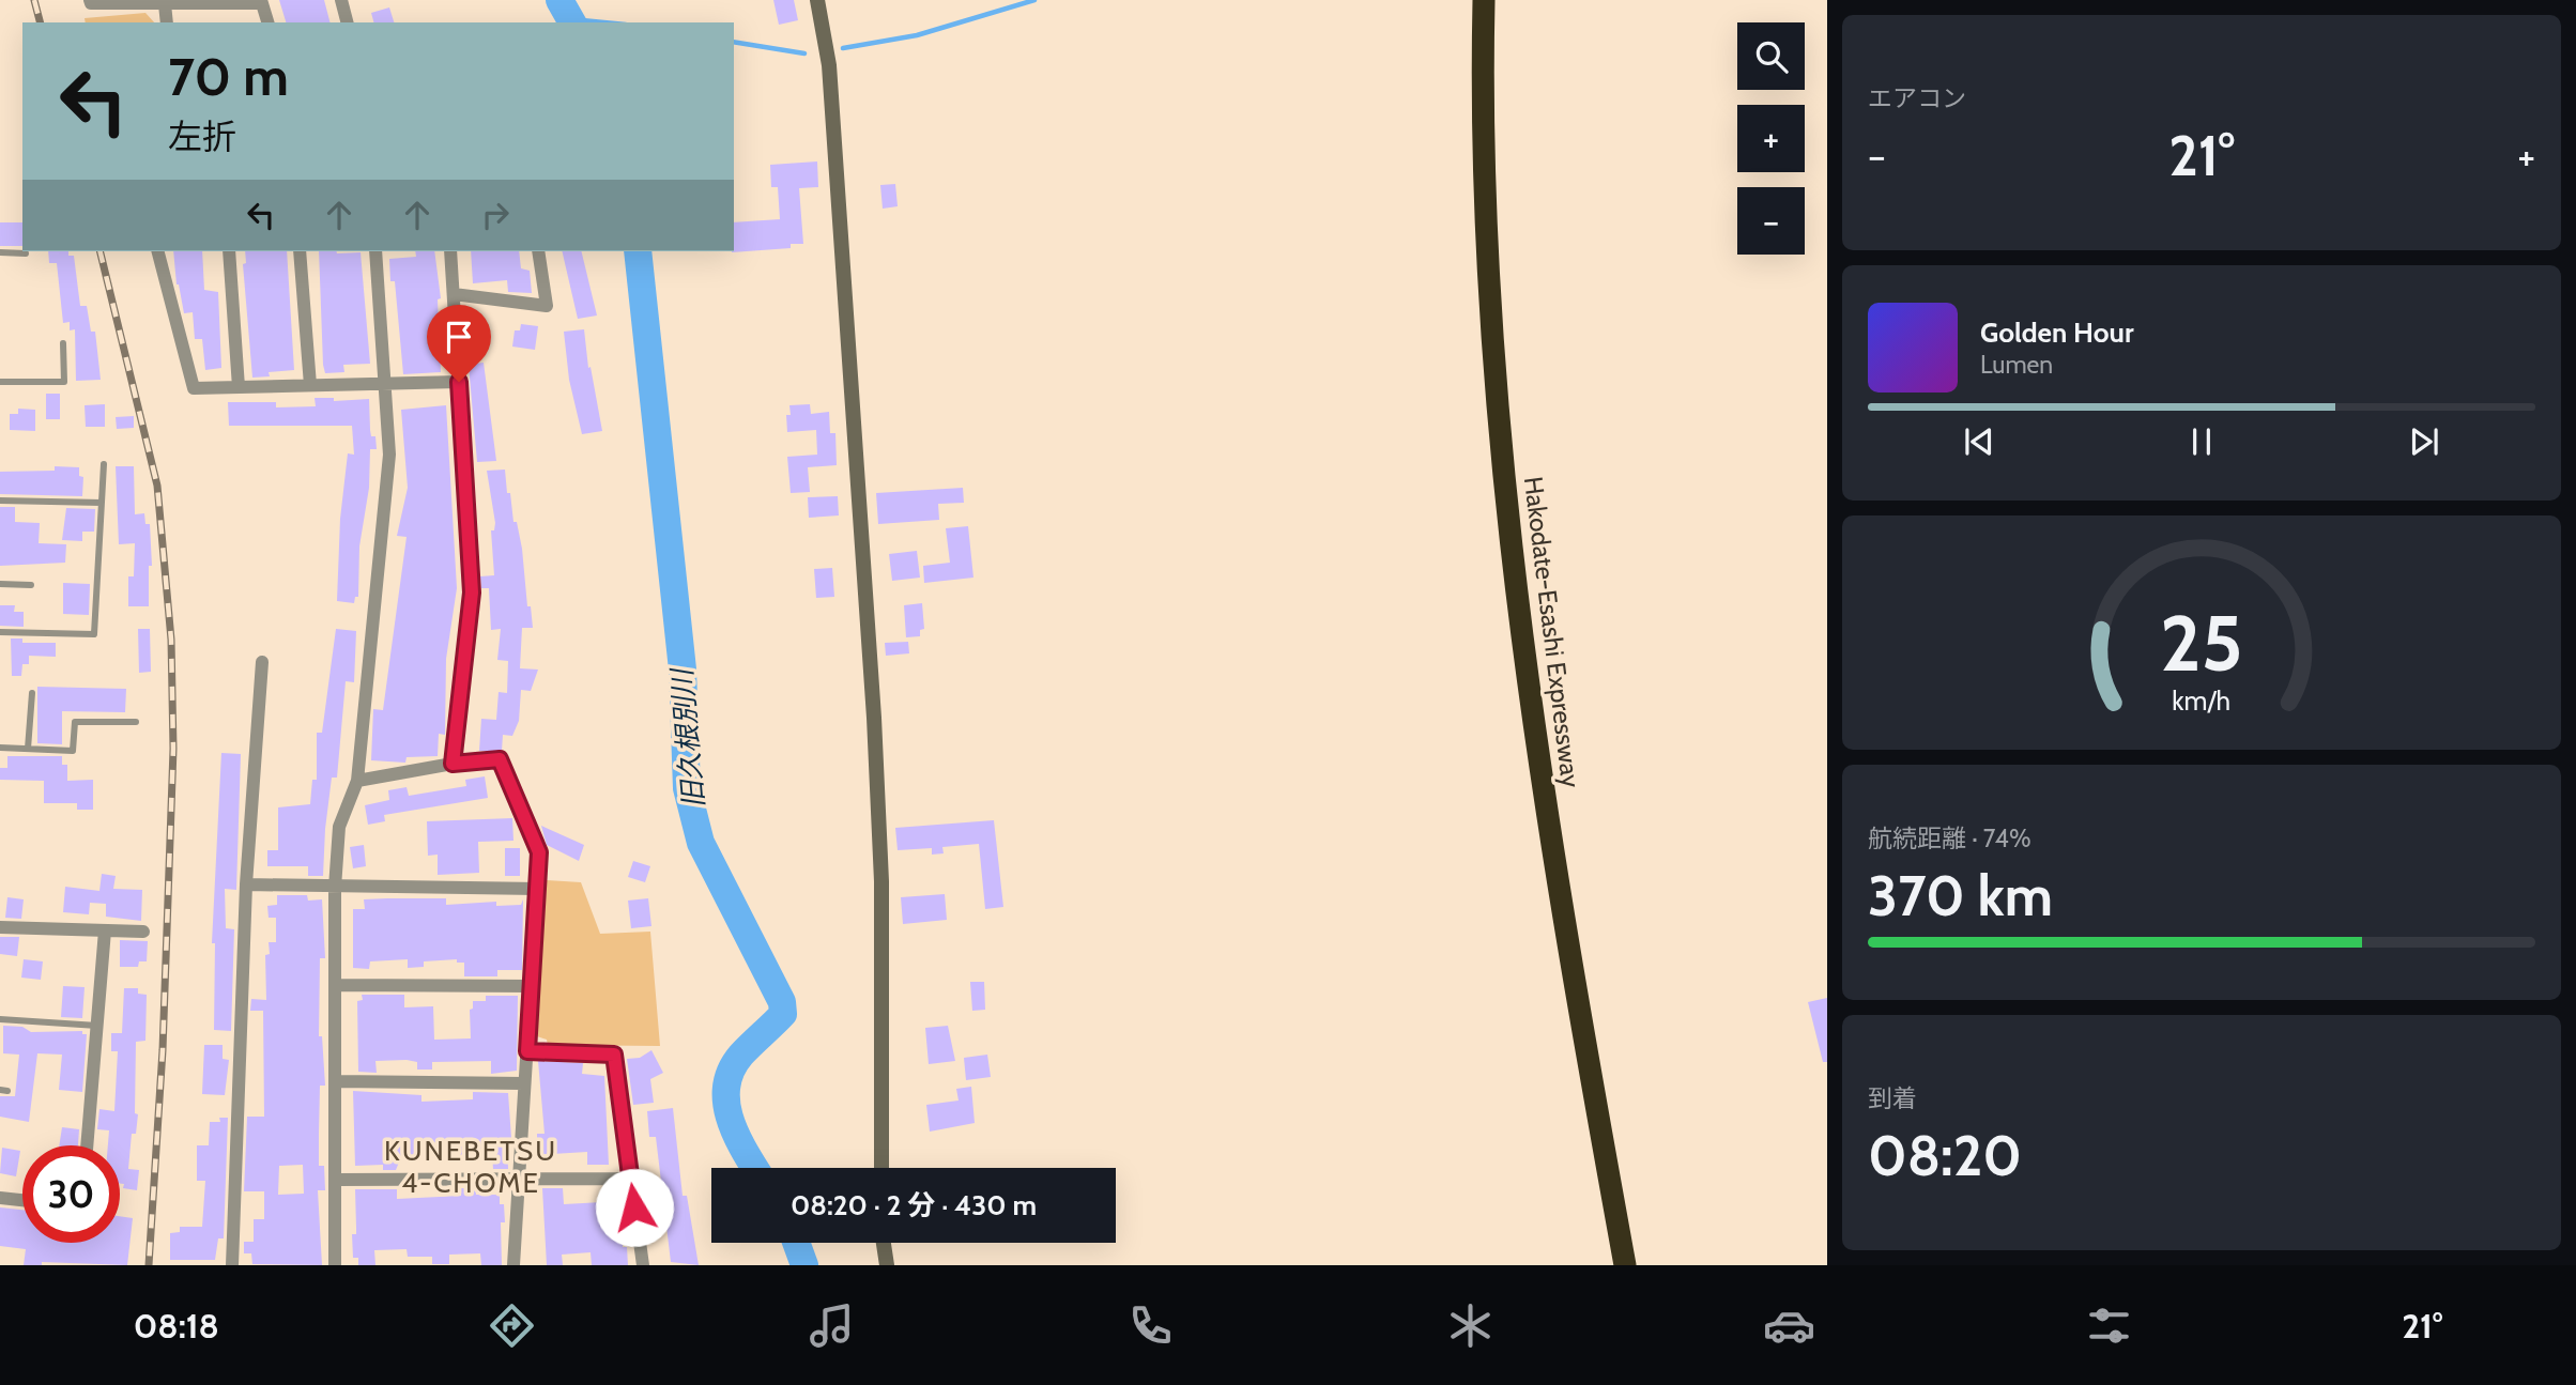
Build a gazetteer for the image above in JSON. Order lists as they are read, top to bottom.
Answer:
{
  "streets": {
    "highway": ["Hakodate-Esashi Expressway"]
  },
  "districts": ["KUNEBETSU 4-CHOME"],
  "water": ["旧久根別川"],
  "page": {
    "tile": [
      "エアコン",
      ["航続距離 · 74%", "370 km"],
      ["到着", "08:20"]
    ],
    "map_buttons": ["+", "−"],
    "turn": ["70 m", "左折"],
    "heat": ["−", "21°", "+"],
    "song": ["Golden Hour", "Lumen"],
    "limit": "30",
    "trip": "08:20 · 2 分 · 430 m",
    "tabs": ["08:18", "21°"],
    "gauge": ["25", "km/h"]
  }
}
